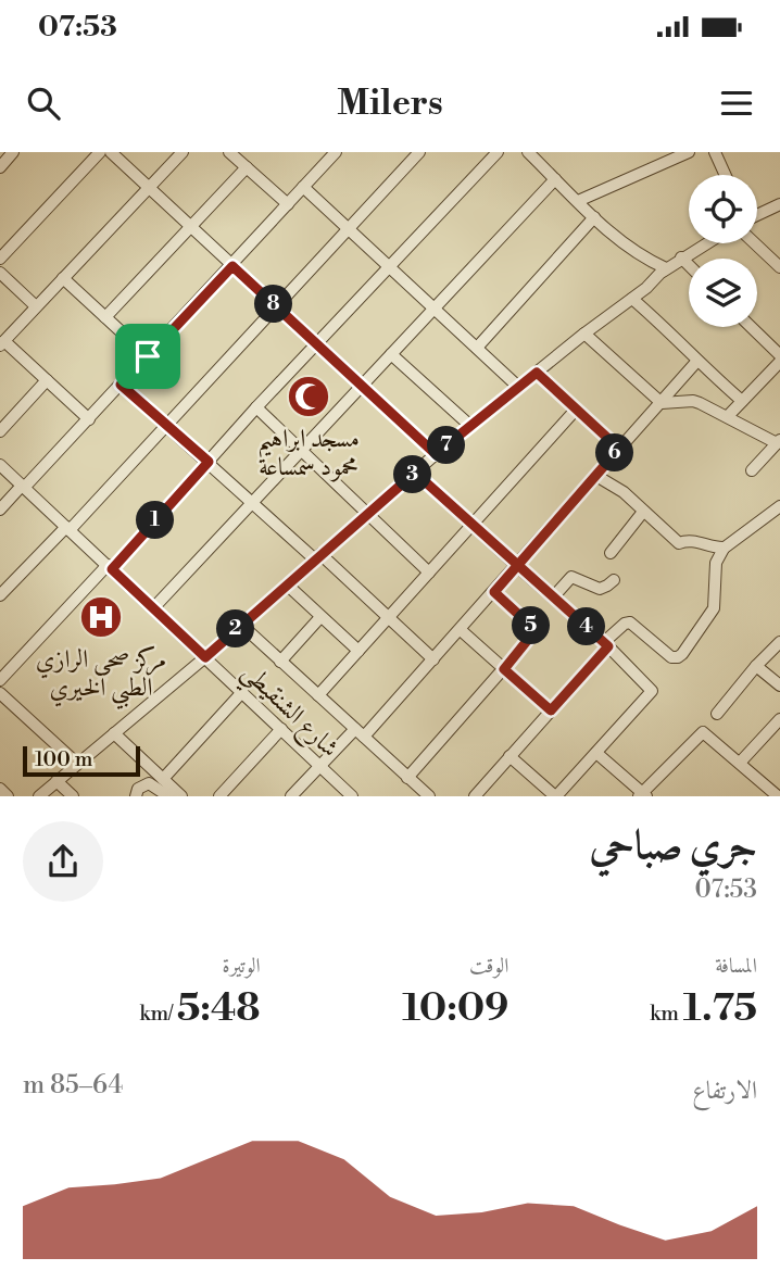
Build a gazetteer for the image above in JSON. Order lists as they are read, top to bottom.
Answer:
{
  "streets": {
    "street": ["شارع الشنقيطي"]
  },
  "places": {
    "mosque": ["مسجد ابراهيم محمود سمساعة"],
    "hospital": ["مركز صحي الرازي الطبي الخيري"]
  },
  "scale_bar": "100 m",
  "page": {
    "status": "07:53",
    "header": "Milers",
    "pins": [
      "8",
      "7",
      "6",
      "3",
      "1",
      "5",
      "4",
      "2"
    ],
    "scale": "100 m",
    "heading": ["جري صباحي", "07:53"],
    "stats": [
      ["المسافة", "1.75 km"],
      ["الوقت", "10:09"],
      ["الوتيرة", "5:48 /km"]
    ],
    "chart": ["الارتفاع", "64–85 m"]
  }
}
